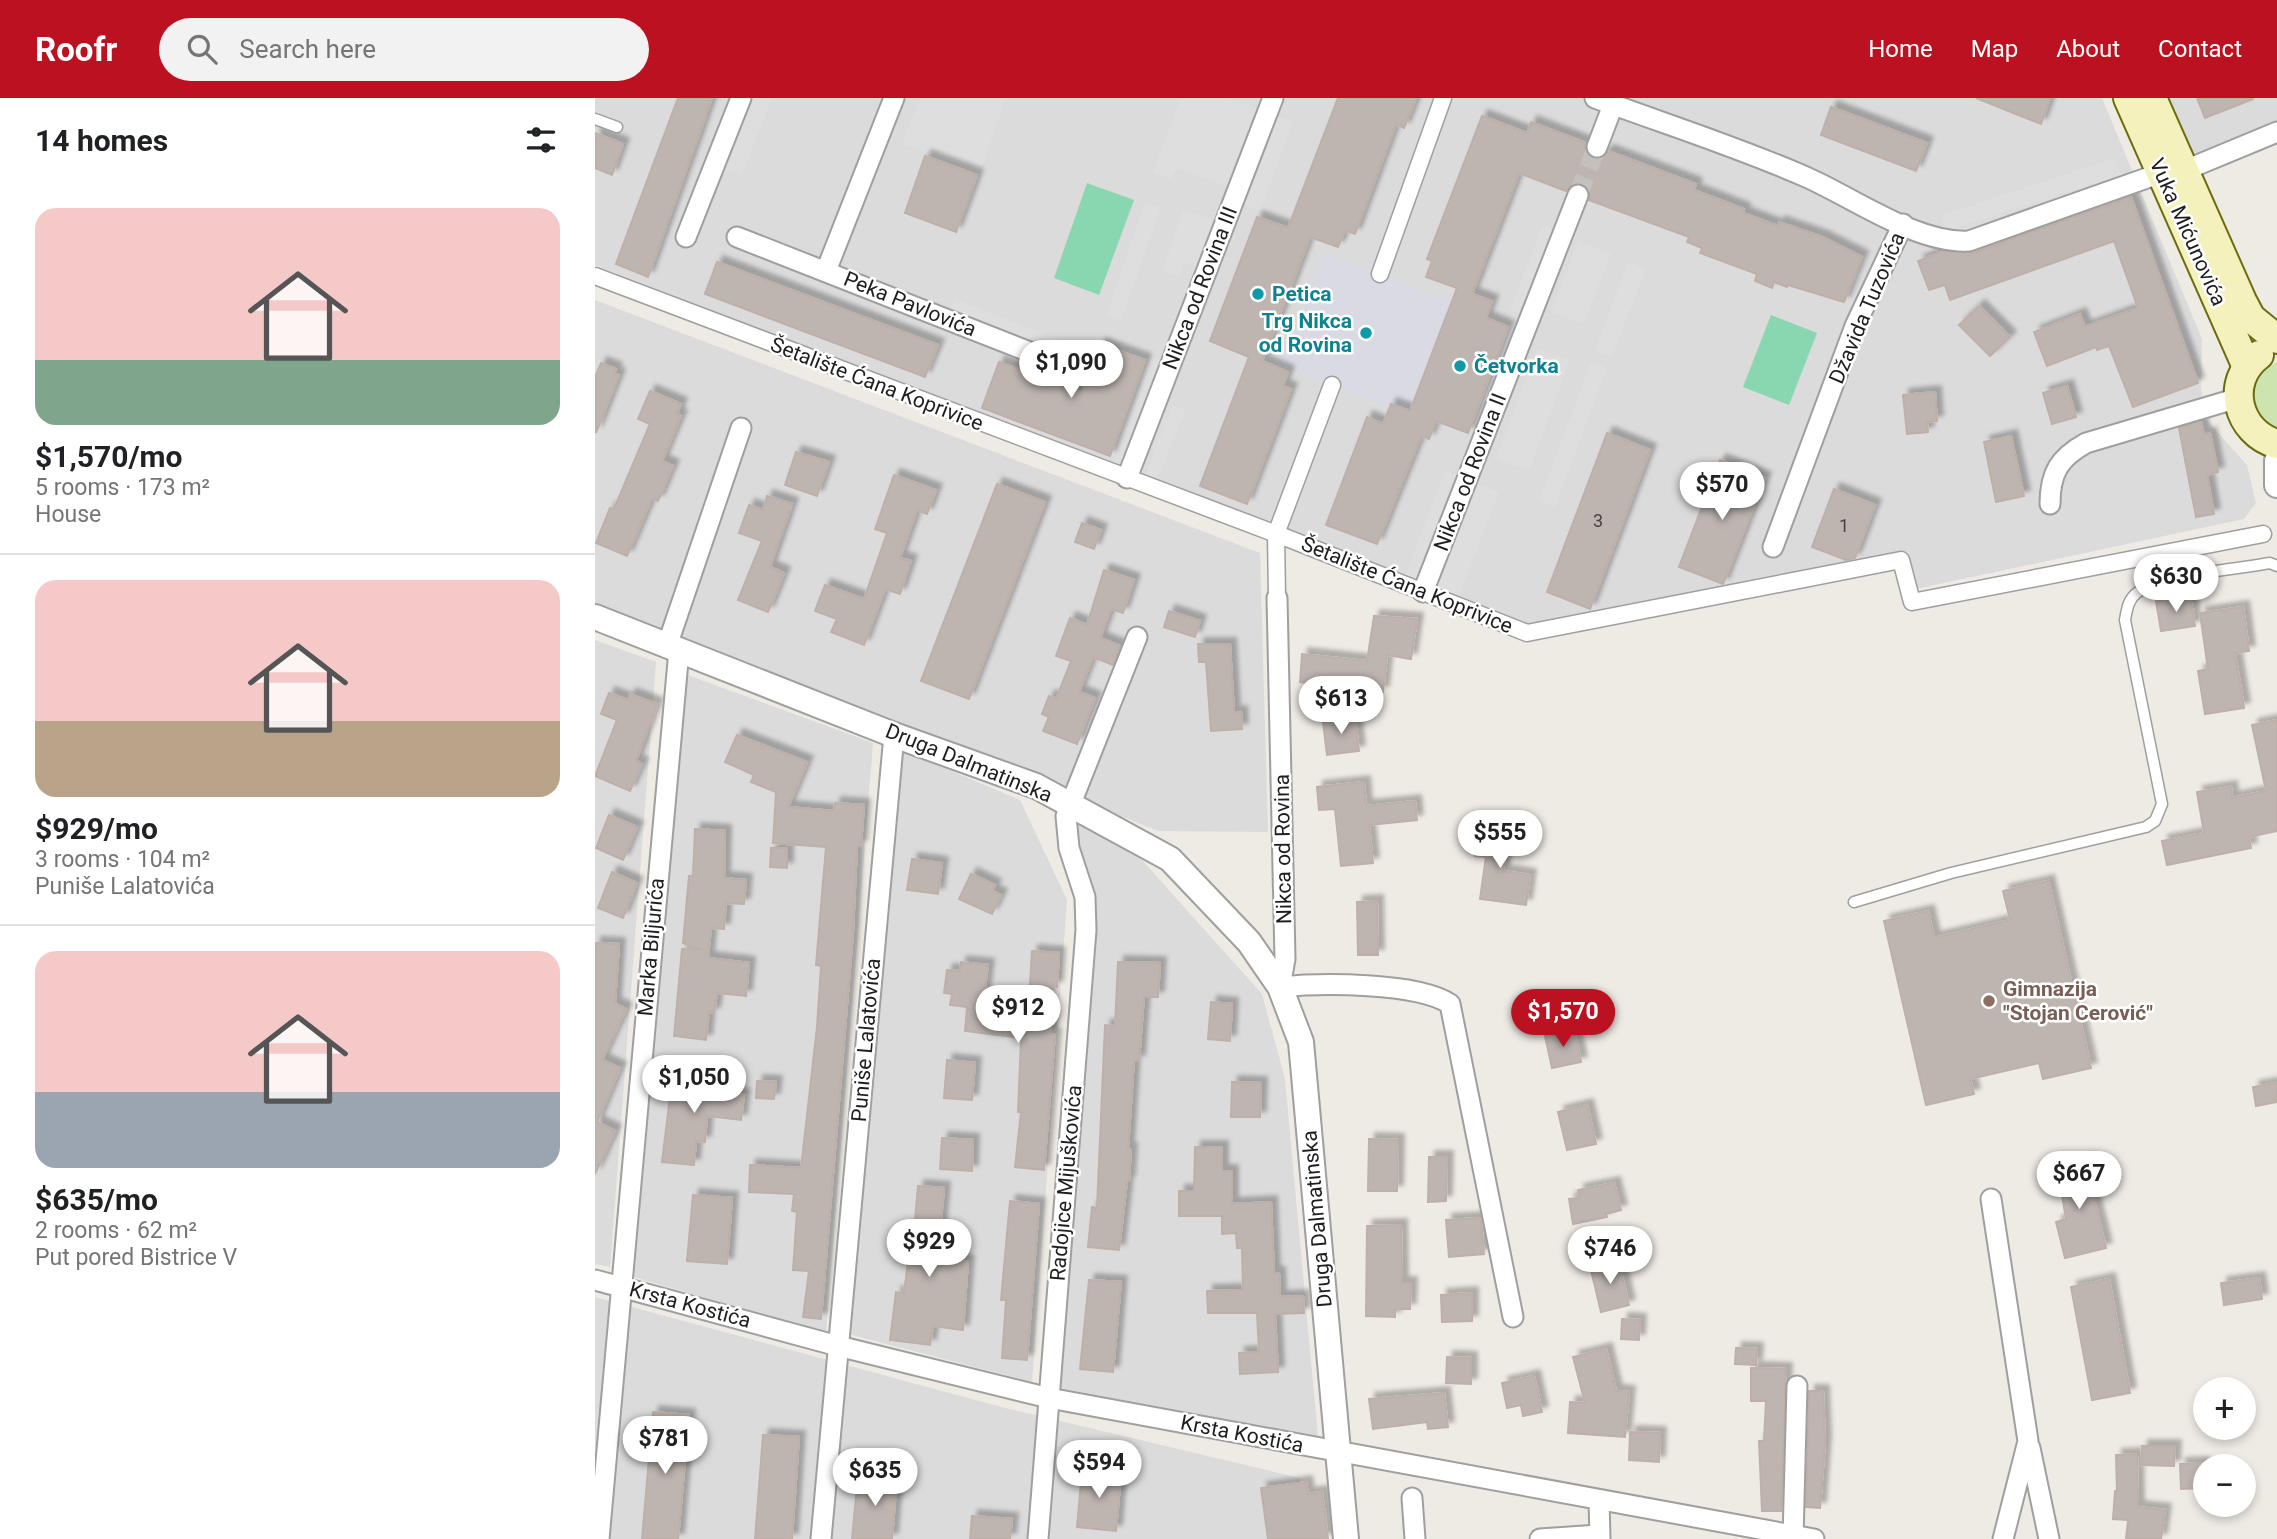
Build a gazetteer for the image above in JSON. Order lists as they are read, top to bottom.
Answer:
{
  "streets": {
    "main road": ["Vuka Mićunovića"],
    "street": [
      "Nikca od Rovina III",
      "Peka Pavlovića",
      "Džavida Tuzovića",
      "Šetalište Ćana Koprivice",
      "Nikca od Rovina II",
      "Druga Dalmatinska",
      "Nikca od Rovina",
      "Marka Biljurića",
      "Puniše Lalatovića",
      "Radojice Mijuškovića",
      "Krsta Kostića"
    ]
  },
  "crossings": [
    ["Nikca od Rovina III", "Šetalište Ćana Koprivice"],
    ["Šetalište Ćana Koprivice", "Nikca od Rovina II"],
    ["Šetalište Ćana Koprivice", "Nikca od Rovina"],
    ["Druga Dalmatinska", "Nikca od Rovina"],
    ["Druga Dalmatinska", "Marka Biljurića"],
    ["Druga Dalmatinska", "Puniše Lalatovića"],
    ["Druga Dalmatinska", "Radojice Mijuškovića"],
    ["Druga Dalmatinska", "Krsta Kostića"],
    ["Marka Biljurića", "Krsta Kostića"],
    ["Puniše Lalatovića", "Krsta Kostića"],
    ["Radojice Mijuškovića", "Krsta Kostića"]
  ],
  "places": [
    "Petica",
    "Trg Nikca od Rovina",
    "Četvorka",
    "Gimnazija \"Stojan Cerović\""
  ],
  "house_numbers": ["3", "1"],
  "page": {
    "header": "Roofr",
    "search": "Search here",
    "nav": [
      "Home",
      "Map",
      "About",
      "Contact"
    ],
    "heading": "14 homes",
    "list": [
      {
        "name": "$1,570/mo",
        "note": "5 rooms · 173 m² · House"
      },
      {
        "name": "$929/mo",
        "note": "3 rooms · 104 m² · Puniše Lalatovića"
      },
      {
        "name": "$635/mo",
        "note": "2 rooms · 62 m² · Put pored Bistrice V"
      }
    ],
    "price": [
      "$1,090",
      "$570",
      "$630",
      "$613",
      "$555",
      "$912",
      "$1,570",
      "$1,050",
      "$667",
      "$929",
      "$746",
      "$781",
      "$594",
      "$635"
    ],
    "map_buttons": ["+", "−"]
  }
}
